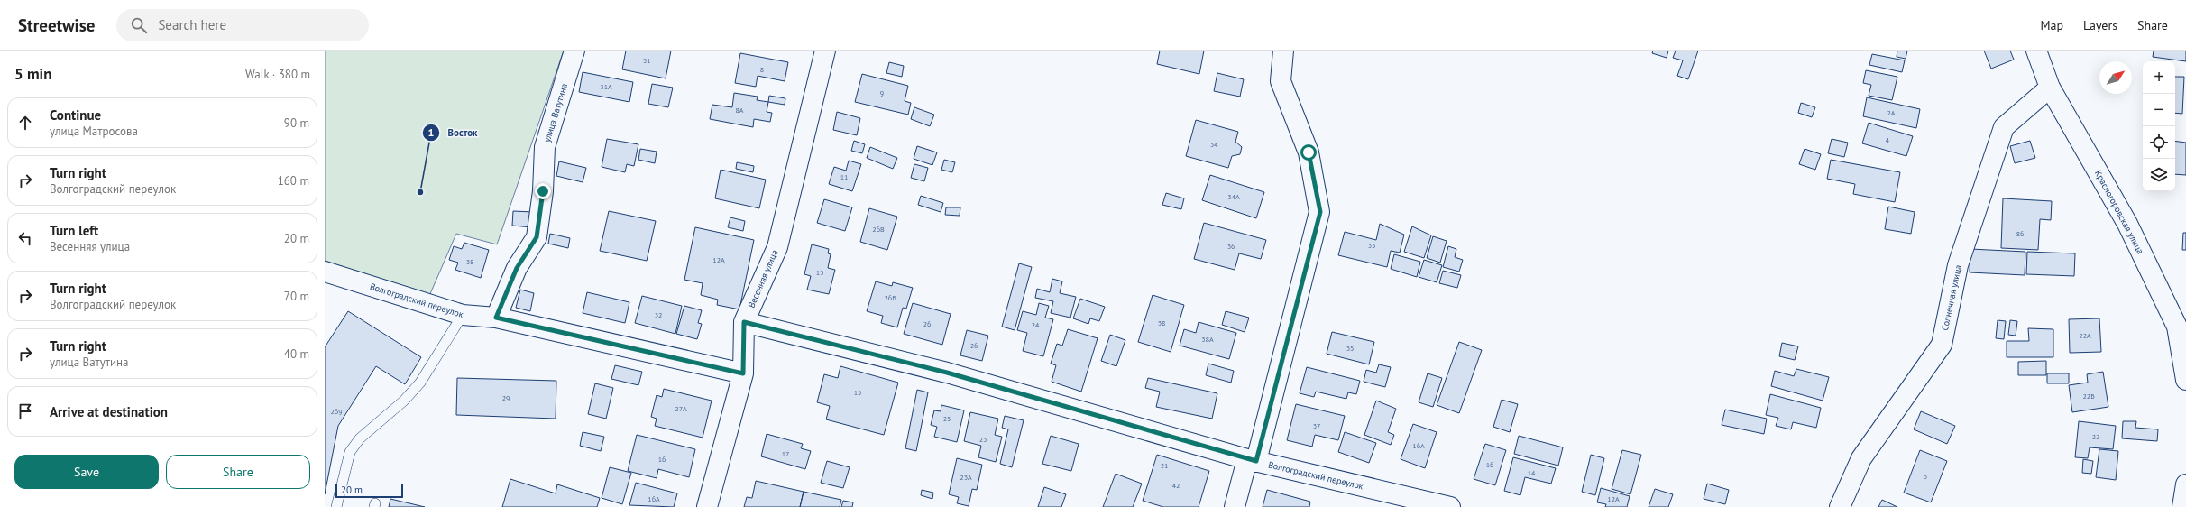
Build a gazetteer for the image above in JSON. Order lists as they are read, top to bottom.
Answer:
{
  "streets": {
    "street": [
      "улица Ватутина",
      "Красногоровская улица",
      "Весенняя улица",
      "Солнечная улица",
      "Волгоградский переулок"
    ]
  },
  "crossings": [
    ["улица Ватутина", "Волгоградский переулок"],
    ["Красногоровская улица", "Солнечная улица"],
    ["Весенняя улица", "Волгоградский переулок"]
  ],
  "places": ["Восток"],
  "house_numbers": [
    "31",
    "8",
    "31А",
    "9",
    "8А",
    "2А",
    "4",
    "34",
    "11",
    "34А",
    "26В",
    "86",
    "33",
    "36",
    "12А",
    "38",
    "13",
    "26Б",
    "32",
    "38",
    "26",
    "24",
    "22А",
    "38А",
    "26",
    "35",
    "15",
    "22Б",
    "29",
    "27А",
    "269",
    "25",
    "37",
    "22",
    "23",
    "16А",
    "17",
    "16",
    "16",
    "21",
    "14",
    "3",
    "23А",
    "42",
    "16А",
    "12А"
  ],
  "scale_bar": "20 m",
  "north": "top right",
  "page": {
    "header": "Streetwise",
    "search": "Search here",
    "nav": ["Map", "Layers", "Share"],
    "heading": ["5 min", "Walk · 380 m"],
    "map_buttons": ["+", "−"],
    "list": [
      ["Continue", "улица Матросова", "90 m"],
      ["Turn right", "Волгоградский переулок", "160 m"],
      ["Turn left", "Весенняя улица", "20 m"],
      ["Turn right", "Волгоградский переулок", "70 m"],
      ["Turn right", "улица Ватутина", "40 m"],
      "Arrive at destination"
    ],
    "buttons": ["Save", "Share"],
    "scale": "20 m"
  }
}
